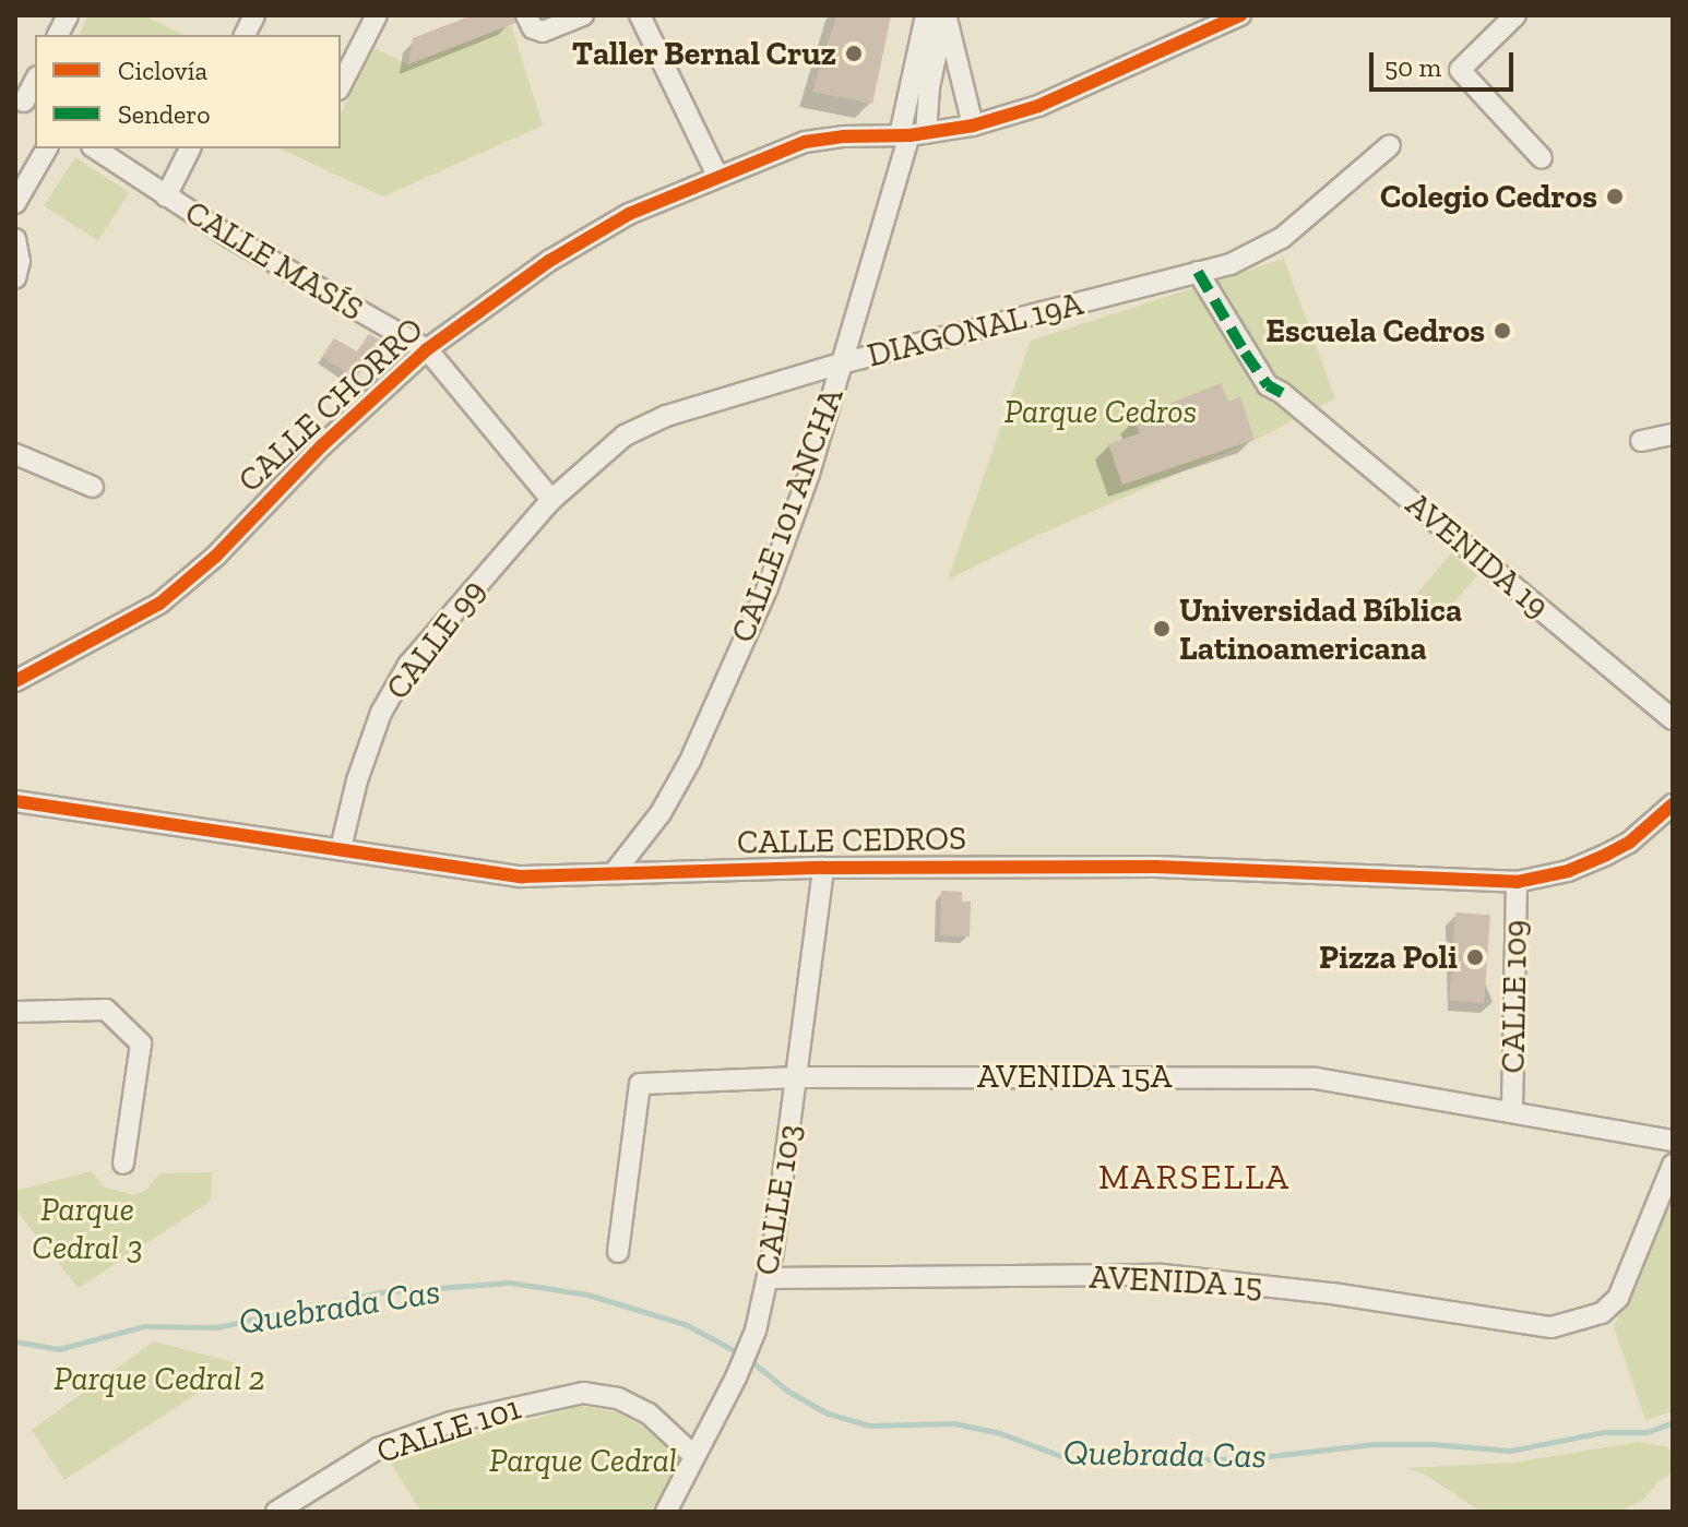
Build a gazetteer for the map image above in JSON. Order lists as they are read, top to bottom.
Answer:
{
  "streets": {
    "street": [
      "CALLE MASÍS",
      "DIAGONAL 19A",
      "CALLE CHORRO",
      "CALLE 101 ANCHA",
      "AVENIDA 19",
      "CALLE 99",
      "CALLE CEDROS",
      "CALLE 109",
      "AVENIDA 15A",
      "CALLE 103",
      "AVENIDA 15",
      "CALLE 101"
    ]
  },
  "crossings": [
    ["CALLE MASÍS", "DIAGONAL 19A"],
    ["CALLE MASÍS", "CALLE CHORRO"],
    ["CALLE MASÍS", "CALLE 99"],
    ["DIAGONAL 19A", "CALLE 101 ANCHA"],
    ["DIAGONAL 19A", "AVENIDA 19"],
    ["DIAGONAL 19A", "CALLE 99"],
    ["CALLE CHORRO", "CALLE 101 ANCHA"],
    ["CALLE 101 ANCHA", "CALLE CEDROS"],
    ["CALLE 99", "CALLE CEDROS"],
    ["CALLE CEDROS", "CALLE 109"],
    ["CALLE CEDROS", "CALLE 103"],
    ["CALLE 109", "AVENIDA 15A"],
    ["AVENIDA 15A", "CALLE 103"],
    ["CALLE 103", "AVENIDA 15"],
    ["CALLE 103", "CALLE 101"]
  ],
  "districts": ["MARSELLA"],
  "water": ["Quebrada Cas"],
  "parks": [
    "Parque Cedros",
    "Parque Cedral 3",
    "Parque Cedral 2",
    "Parque Cedral"
  ],
  "places": [
    "Taller Bernal Cruz",
    "Colegio Cedros",
    "Escuela Cedros",
    "Universidad Bíblica Latinoamericana",
    "Pizza Poli"
  ],
  "legend": ["Ciclovía", "Sendero"],
  "scale_bar": "50 m"
}
